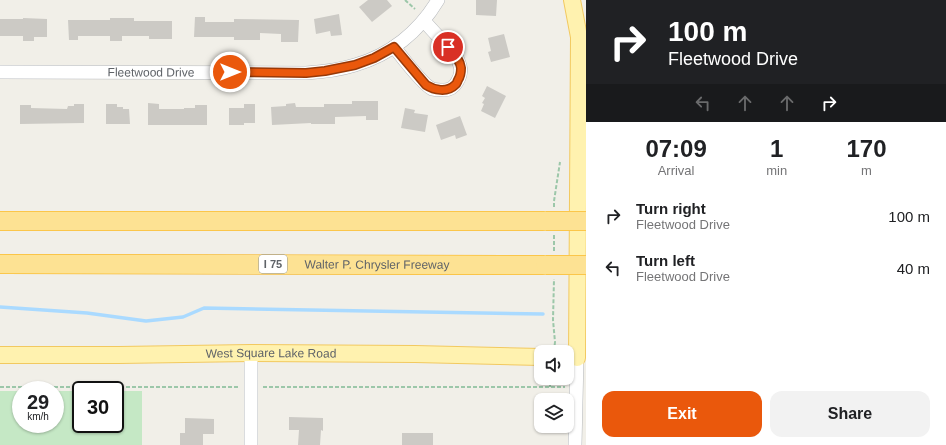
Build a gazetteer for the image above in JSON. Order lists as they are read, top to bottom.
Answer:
{
  "streets": {
    "highway": ["I 75", "Walter P. Chrysler Freeway"],
    "main road": ["West Square Lake Road"],
    "street": ["Fleetwood Drive"]
  },
  "page": {
    "turn": ["100 m", "Fleetwood Drive"],
    "eta": [
      "07:09",
      "Arrival",
      "1",
      "min",
      "170",
      "m"
    ],
    "list": [
      {
        "name": "Turn right",
        "note": "Fleetwood Drive",
        "value": "100 m"
      },
      {
        "name": "Turn left",
        "note": "Fleetwood Drive",
        "value": "40 m"
      }
    ],
    "speed": "29 km/h",
    "limit": "30",
    "buttons": ["Exit", "Share"]
  }
}
